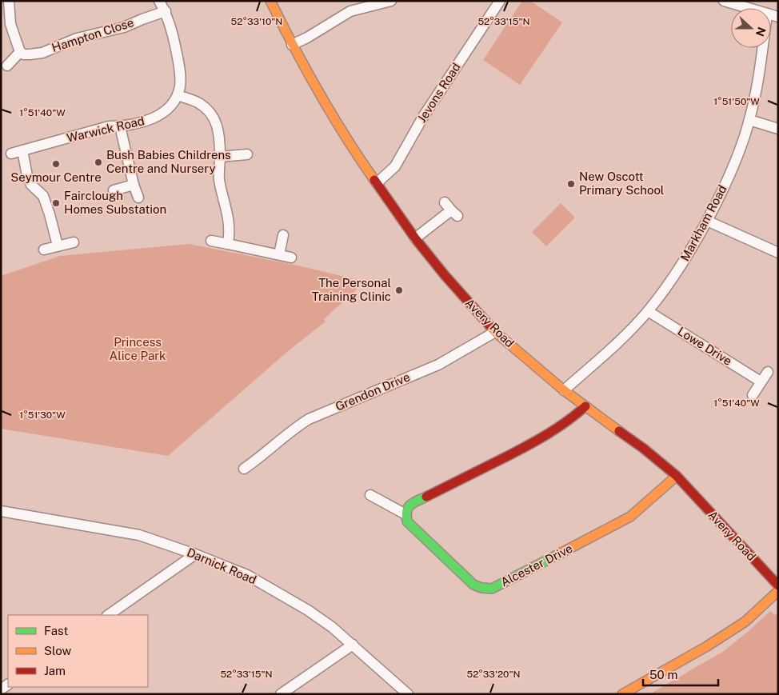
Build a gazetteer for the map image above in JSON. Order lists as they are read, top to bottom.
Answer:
{
  "streets": {
    "street": [
      "Hampton Close",
      "Jevons Road",
      "Warwick Road",
      "Markham Road",
      "Avery Road",
      "Lowe Drive",
      "Grendon Drive",
      "Alcester Drive",
      "Darnick Road"
    ]
  },
  "crossings": [
    ["Jevons Road", "Avery Road"],
    ["Markham Road", "Avery Road"],
    ["Markham Road", "Lowe Drive"],
    ["Avery Road", "Grendon Drive"],
    ["Avery Road", "Alcester Drive"]
  ],
  "parks": ["Princess Alice Park"],
  "places": [
    "Bush Babies Childrens Centre and Nursery",
    "Seymour Centre",
    "New Oscott Primary School",
    "Fairclough Homes Substation",
    "The Personal Training Clinic"
  ],
  "legend": ["Fast", "Slow", "Jam"],
  "scale_bar": "50 m",
  "north": "right",
  "coordinates": [
    "52°33'15\"N",
    "52°33'10\"N",
    "1°51'50\"W",
    "1°51'40\"W",
    "1°51'30\"W",
    "52°33'20\"N"
  ]
}
